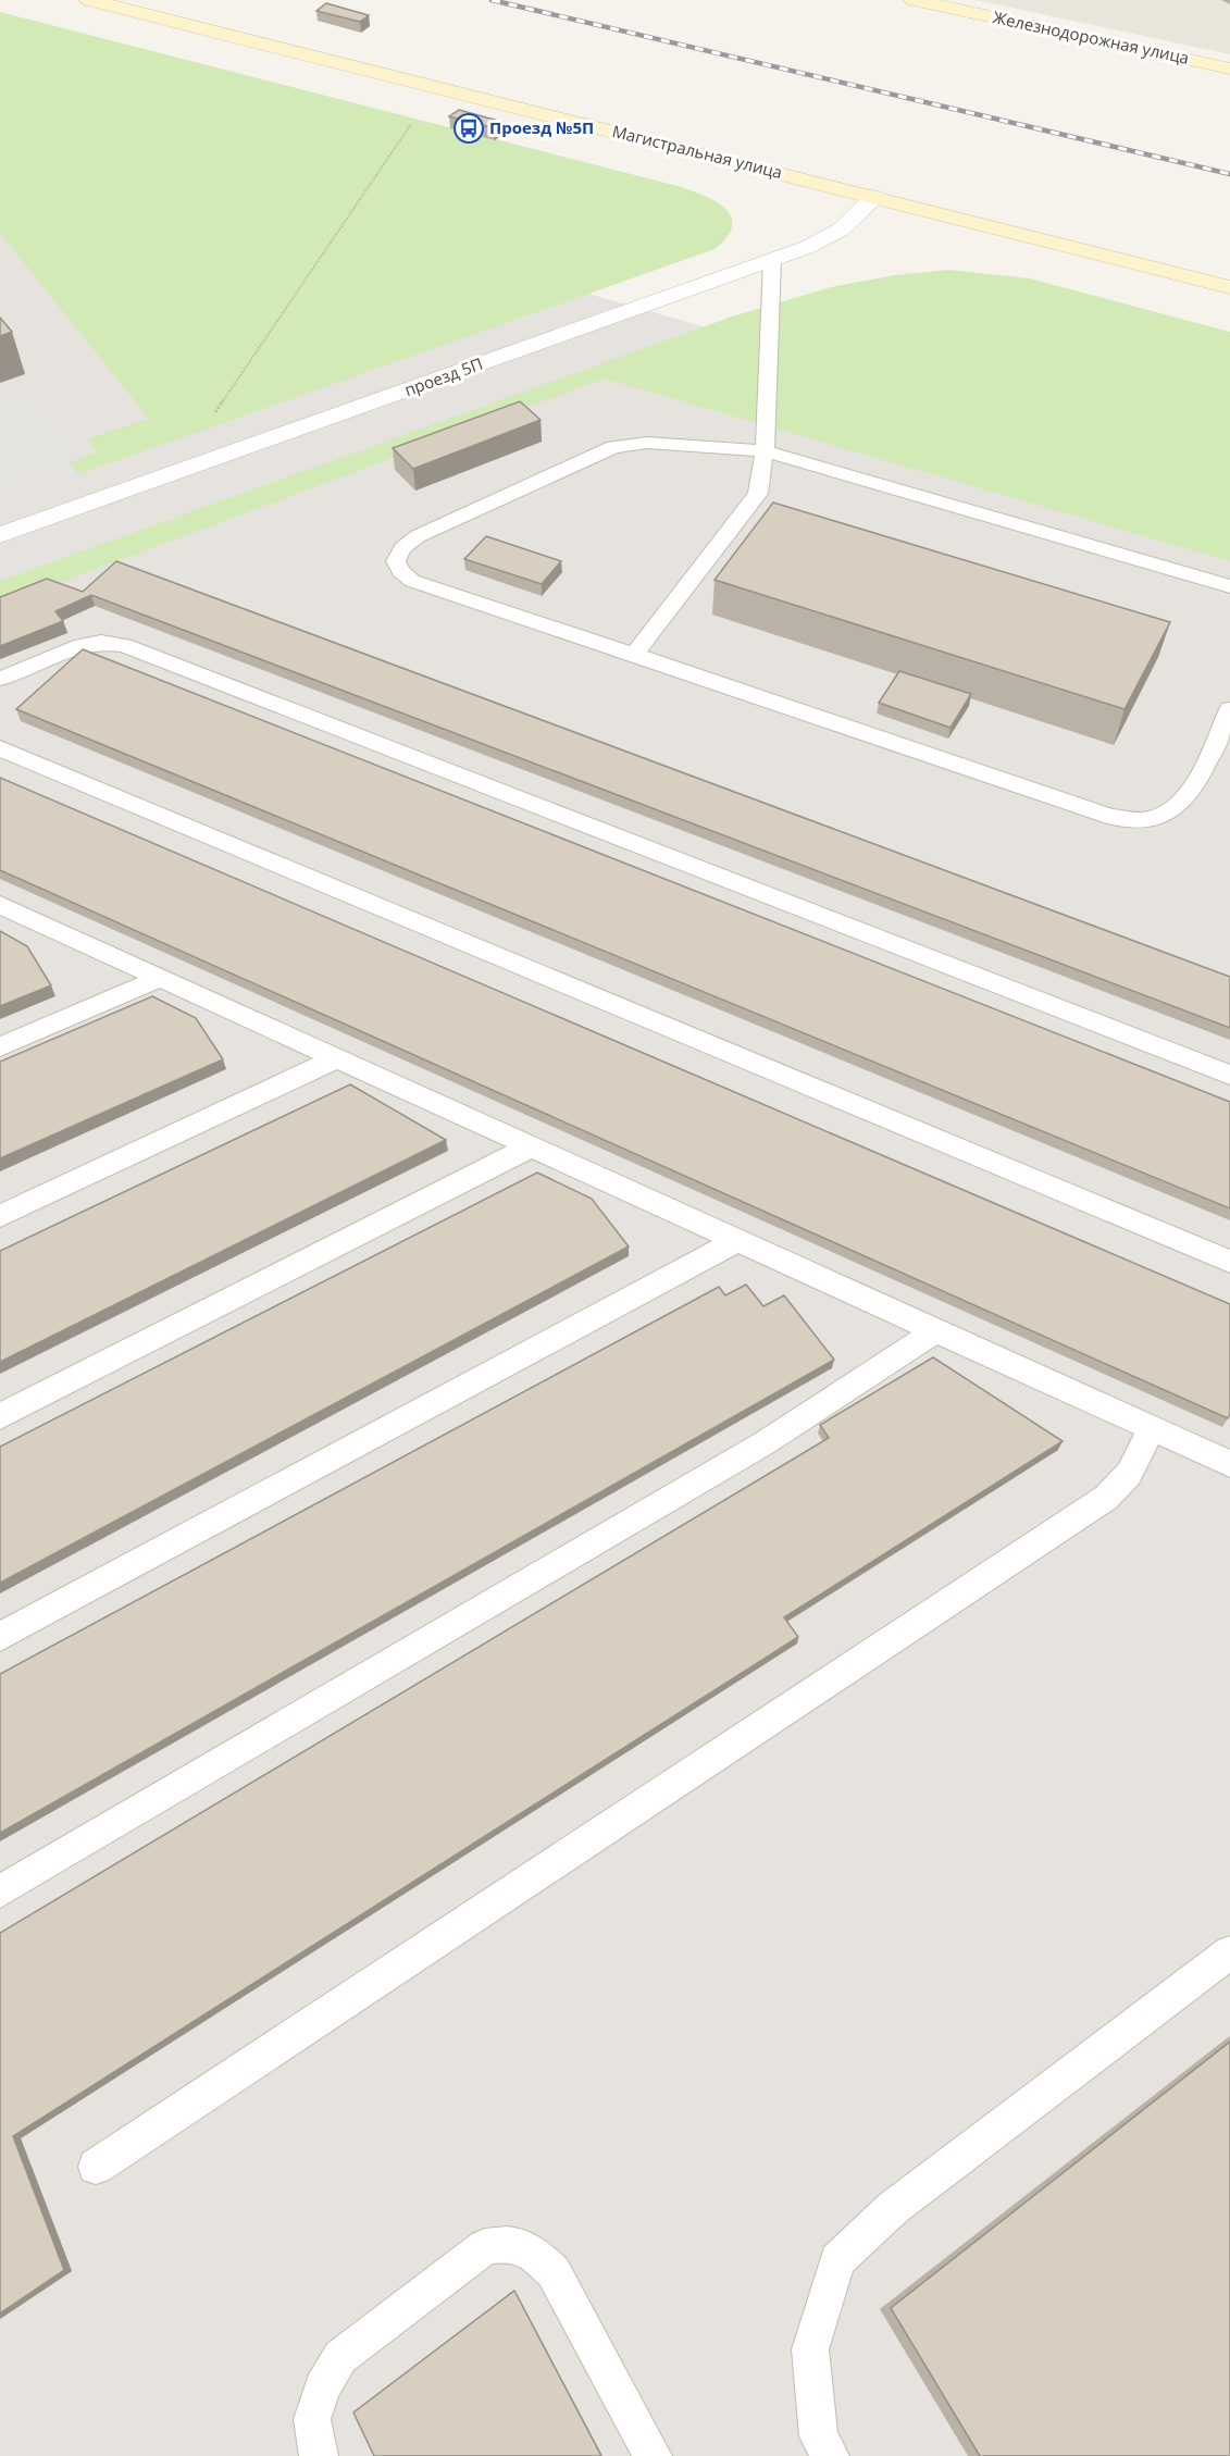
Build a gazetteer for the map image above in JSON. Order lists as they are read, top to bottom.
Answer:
{
  "streets": {
    "main road": ["Железнодорожная улица", "Магистральная улица"],
    "street": ["проезд 5П"]
  },
  "crossings": [
    ["Магистральная улица", "проезд 5П"]
  ],
  "places": {
    "bus stop": ["Проезд №5П"]
  }
}
